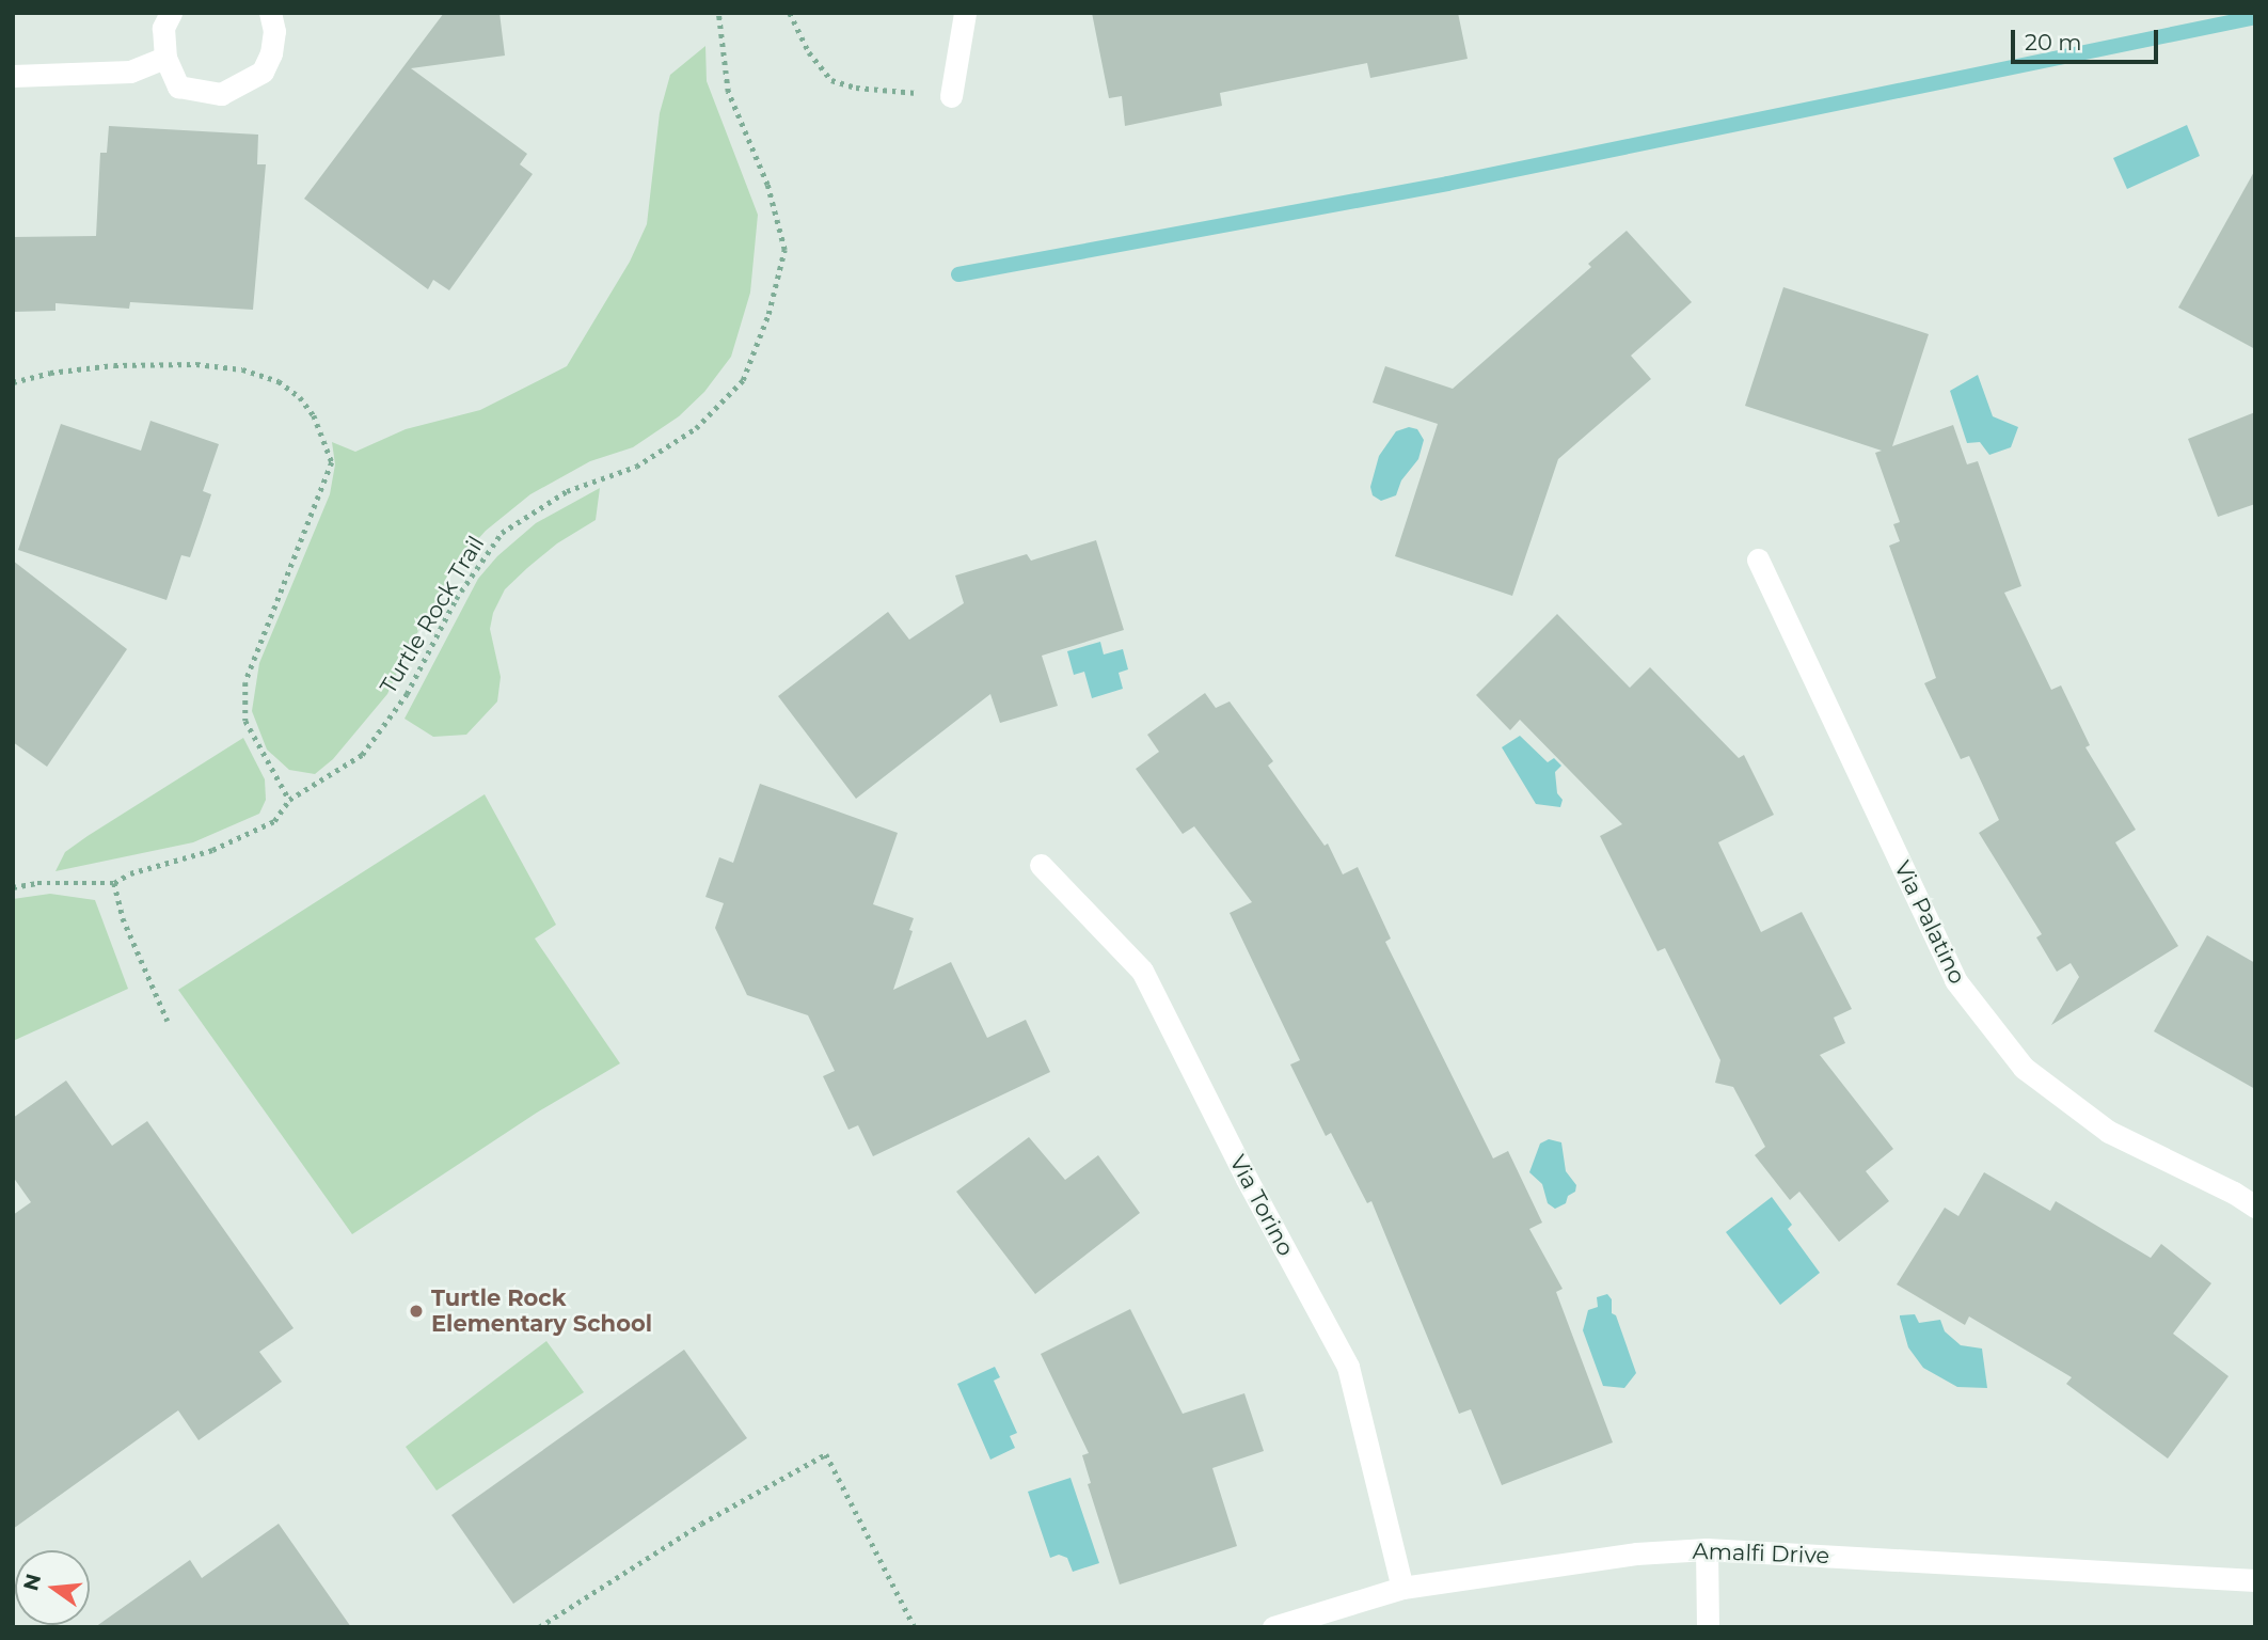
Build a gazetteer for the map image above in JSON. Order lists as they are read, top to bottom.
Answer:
{
  "streets": {
    "street": ["Via Palatino", "Via Torino", "Amalfi Drive"],
    "path": ["Turtle Rock Trail"]
  },
  "crossings": [
    ["Via Torino", "Amalfi Drive"]
  ],
  "places": ["Turtle Rock Elementary School"],
  "scale_bar": "20 m",
  "north": "left"
}
